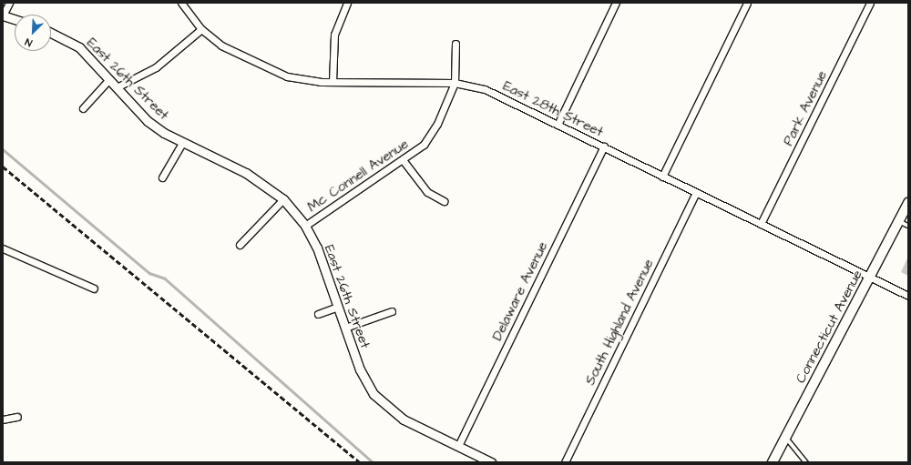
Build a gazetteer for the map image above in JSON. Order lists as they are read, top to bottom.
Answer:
{
  "streets": {
    "main road": ["Connecticut Avenue"],
    "street": [
      "East 26th Street",
      "Park Avenue",
      "East 28th Street",
      "Mc Connell Avenue",
      "Delaware Avenue",
      "South Highland Avenue"
    ]
  },
  "crossings": [
    ["East 26th Street", "Mc Connell Avenue"],
    ["East 26th Street", "Delaware Avenue"],
    ["Park Avenue", "East 28th Street"],
    ["East 28th Street", "Mc Connell Avenue"],
    ["East 28th Street", "Delaware Avenue"],
    ["East 28th Street", "South Highland Avenue"],
    ["East 28th Street", "Connecticut Avenue"]
  ],
  "north": "bottom left"
}
